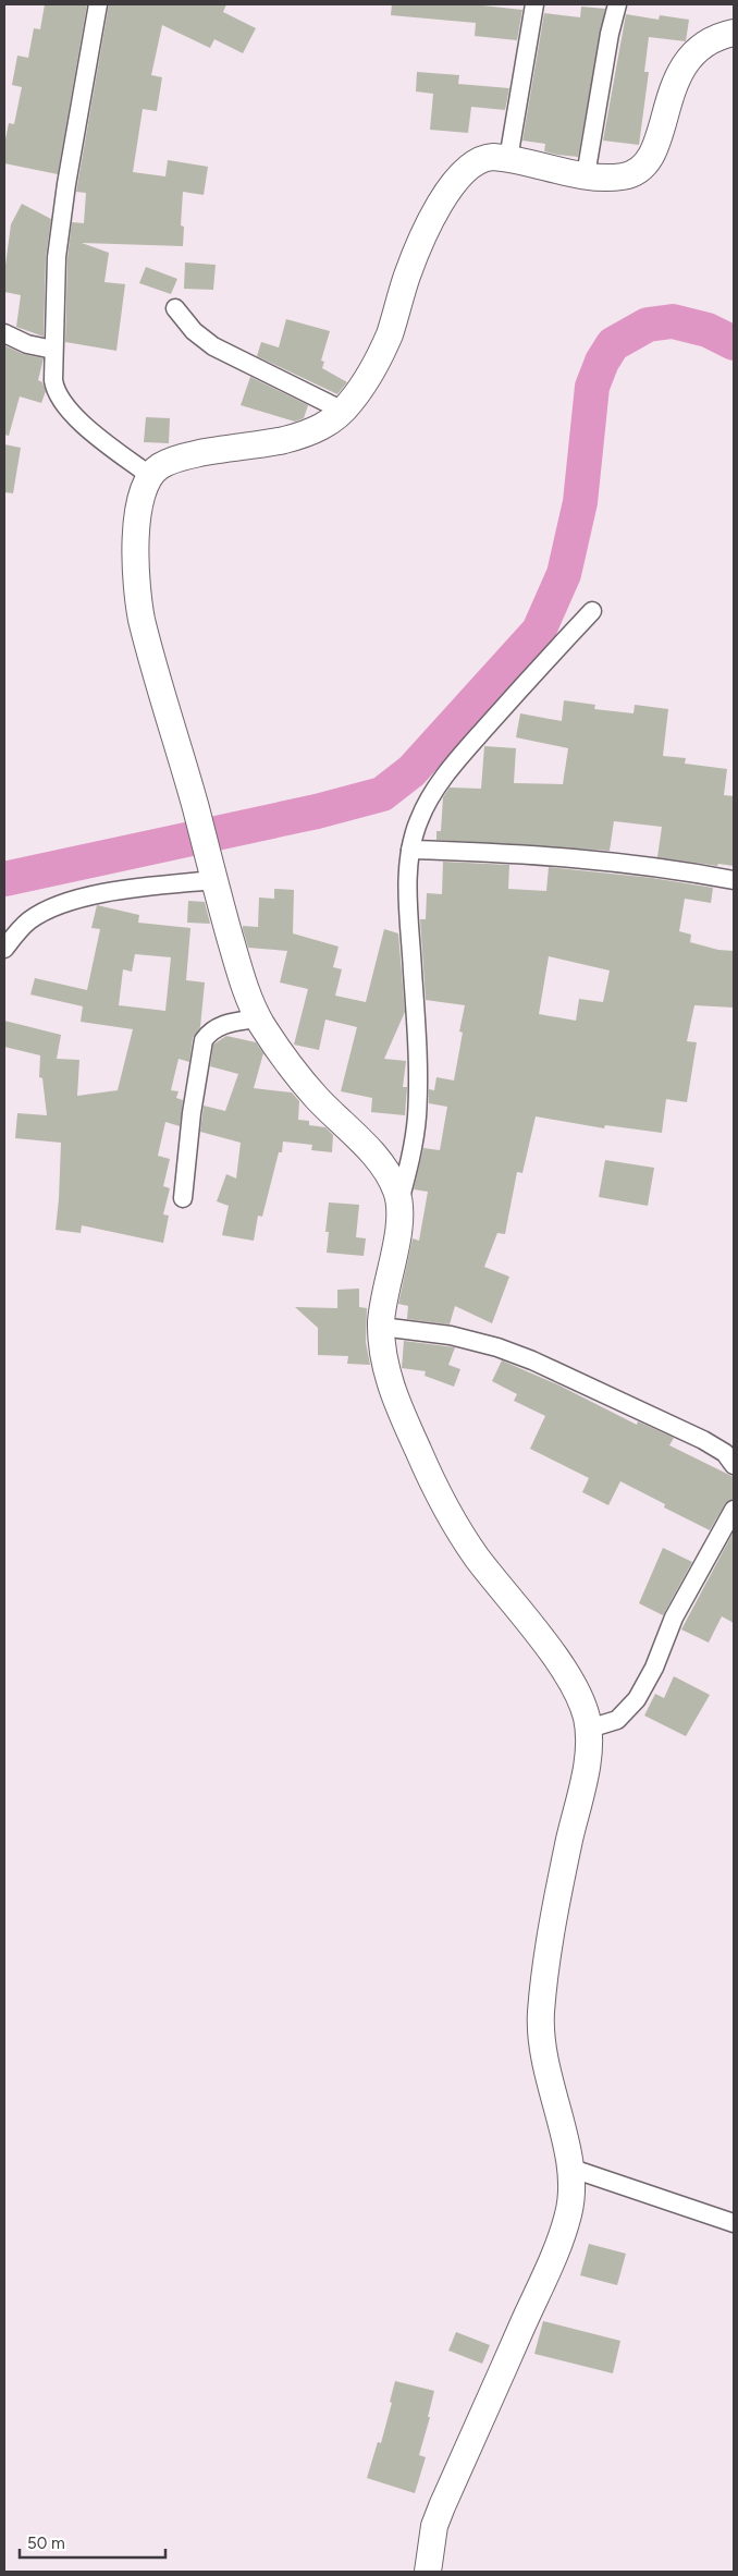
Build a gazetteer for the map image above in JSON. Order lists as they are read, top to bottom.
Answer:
{
  "scale_bar": "50 m"
}
